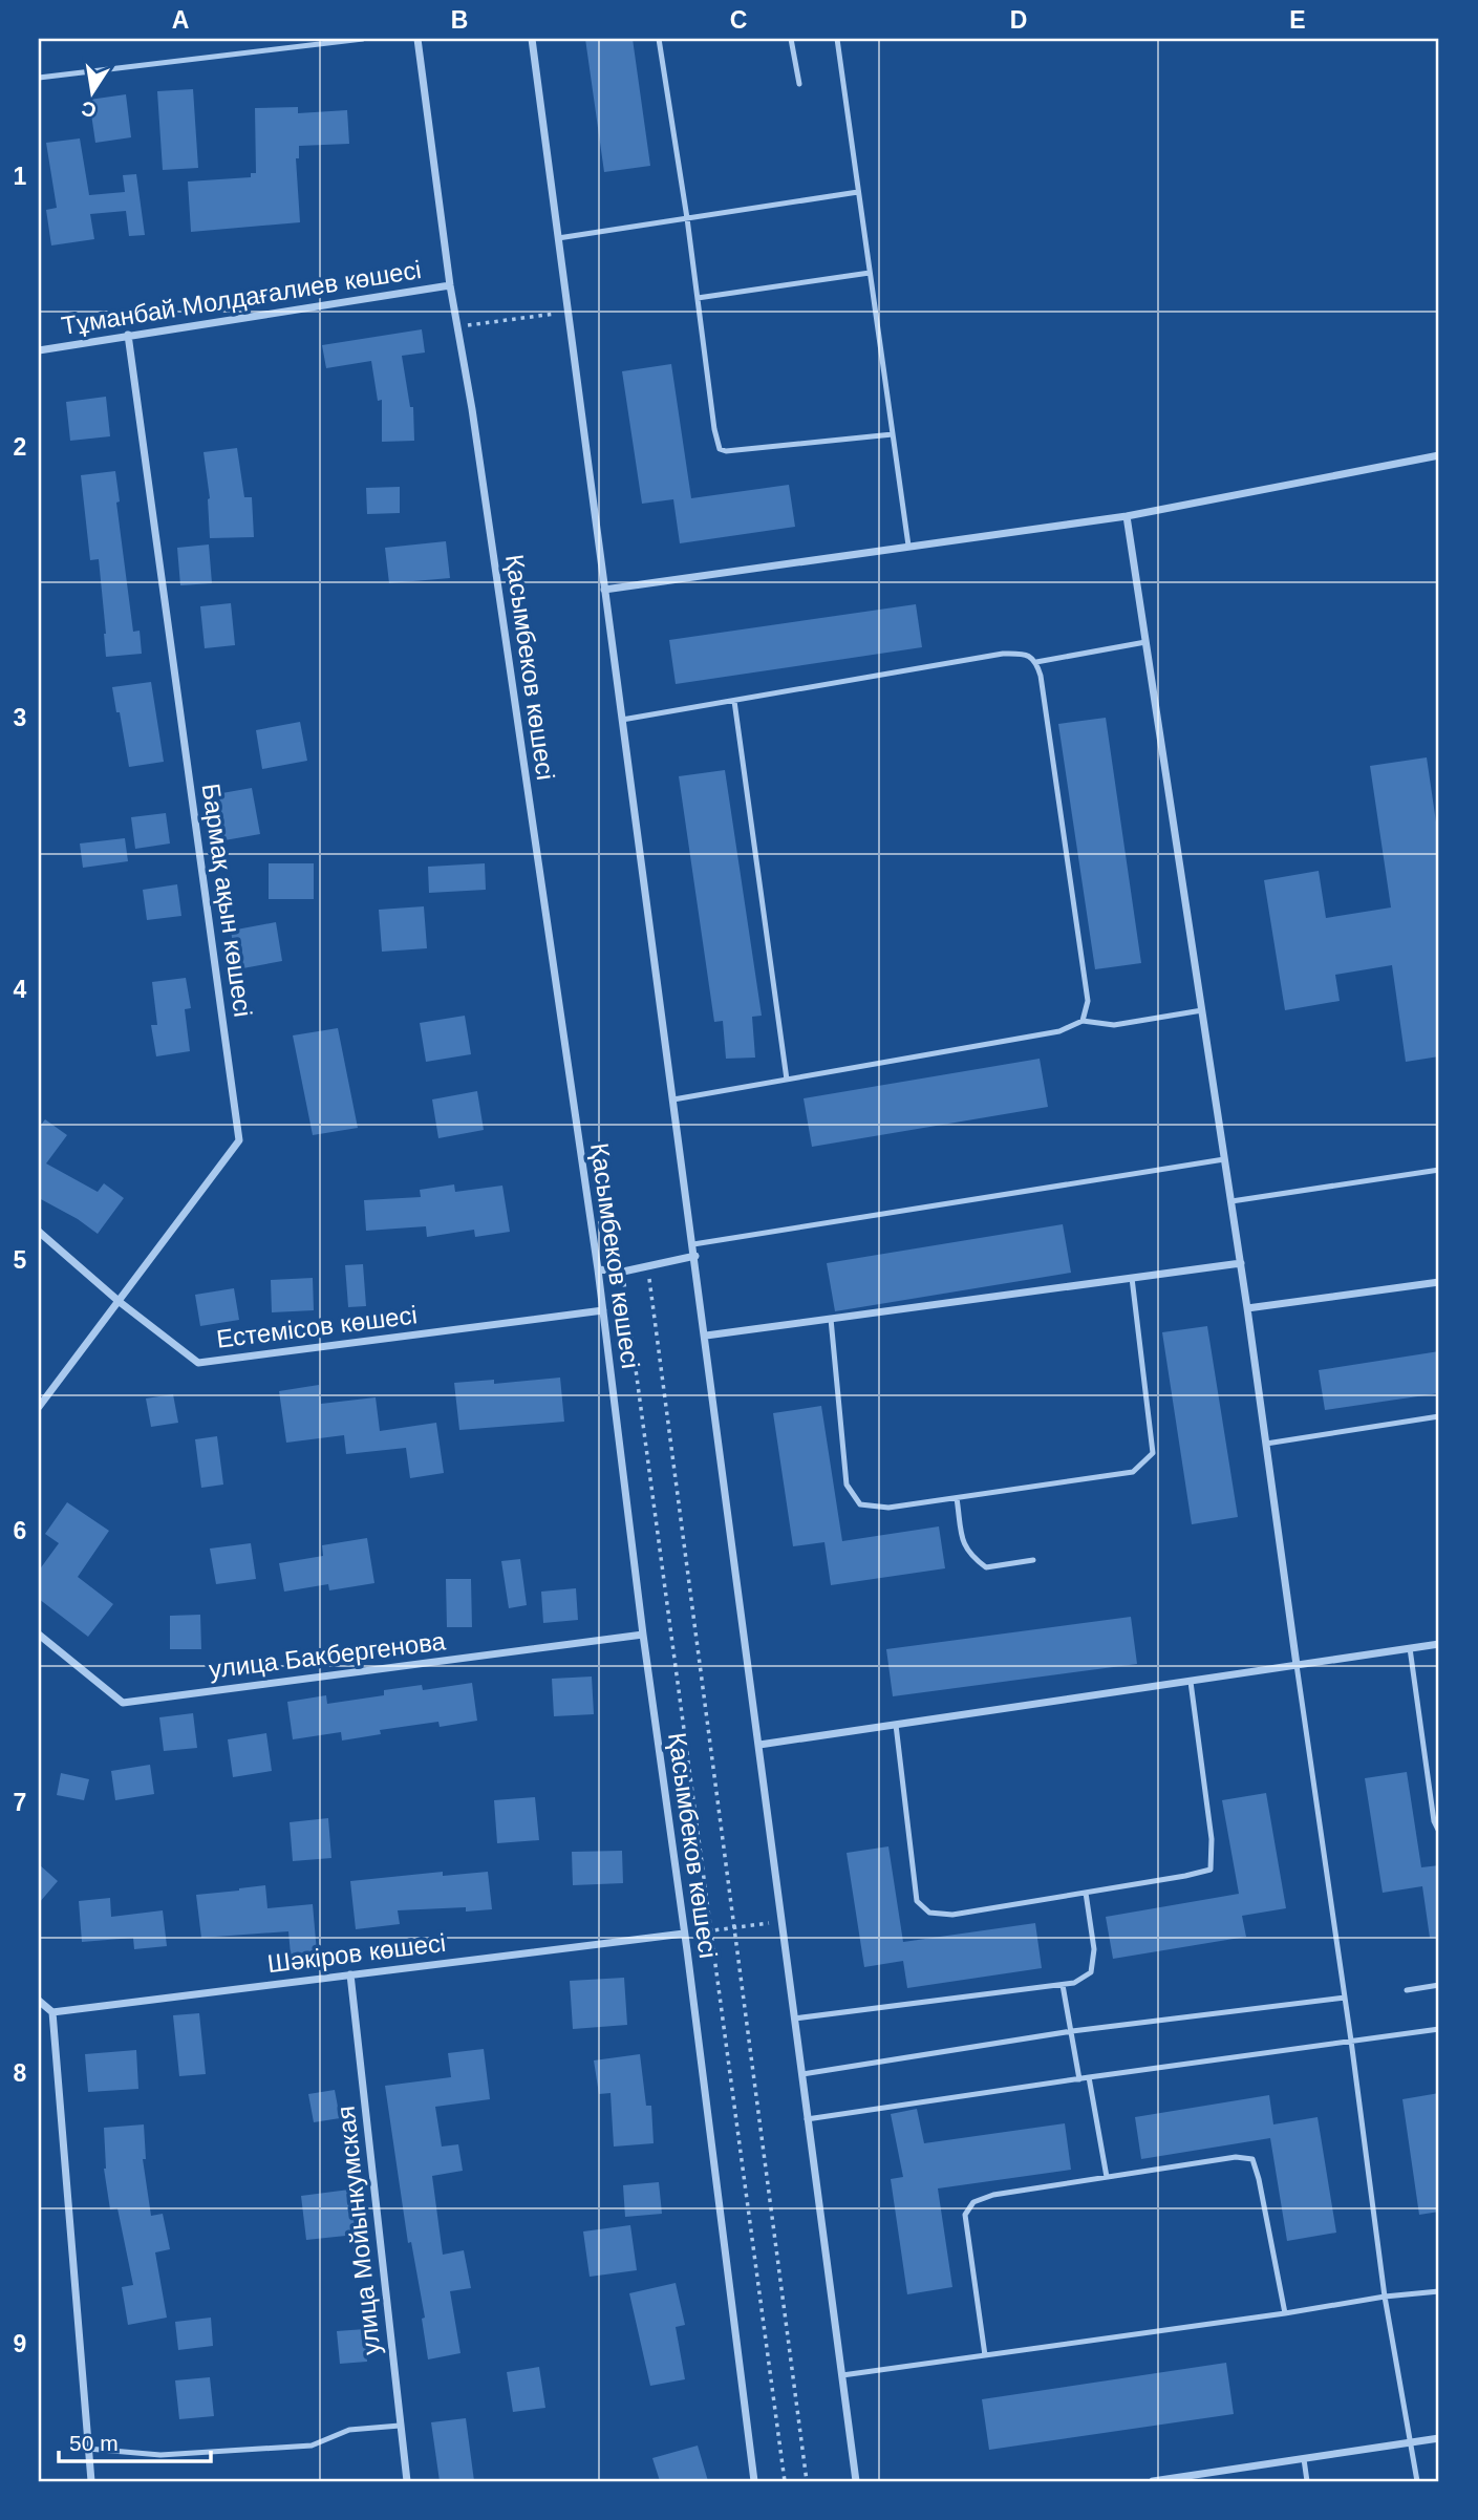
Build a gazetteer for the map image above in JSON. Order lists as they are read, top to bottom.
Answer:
{
  "streets": {
    "street": [
      "Тұманбай Молдағалиев көшесі",
      "Қасымбеков көшесі",
      "Бармақ ақын көшесі",
      "Естемісов көшесі",
      "улица Бакбергенова",
      "Шәкіров көшесі",
      "улица Мойынкумская"
    ]
  },
  "crossings": [
    ["Тұманбай Молдағалиев көшесі", "Қасымбеков көшесі"],
    ["Тұманбай Молдағалиев көшесі", "Бармақ ақын көшесі"],
    ["Қасымбеков көшесі", "Естемісов көшесі"],
    ["Қасымбеков көшесі", "улица Бакбергенова"],
    ["Қасымбеков көшесі", "Шәкіров көшесі"],
    ["Бармақ ақын көшесі", "Естемісов көшесі"],
    ["Шәкіров көшесі", "улица Мойынкумская"]
  ],
  "scale_bar": "50 m",
  "north": "bottom",
  "grid": {
    "columns": [
      "A",
      "B",
      "C",
      "D",
      "E"
    ],
    "rows": [
      "1",
      "2",
      "3",
      "4",
      "5",
      "6",
      "7",
      "8",
      "9"
    ]
  }
}
